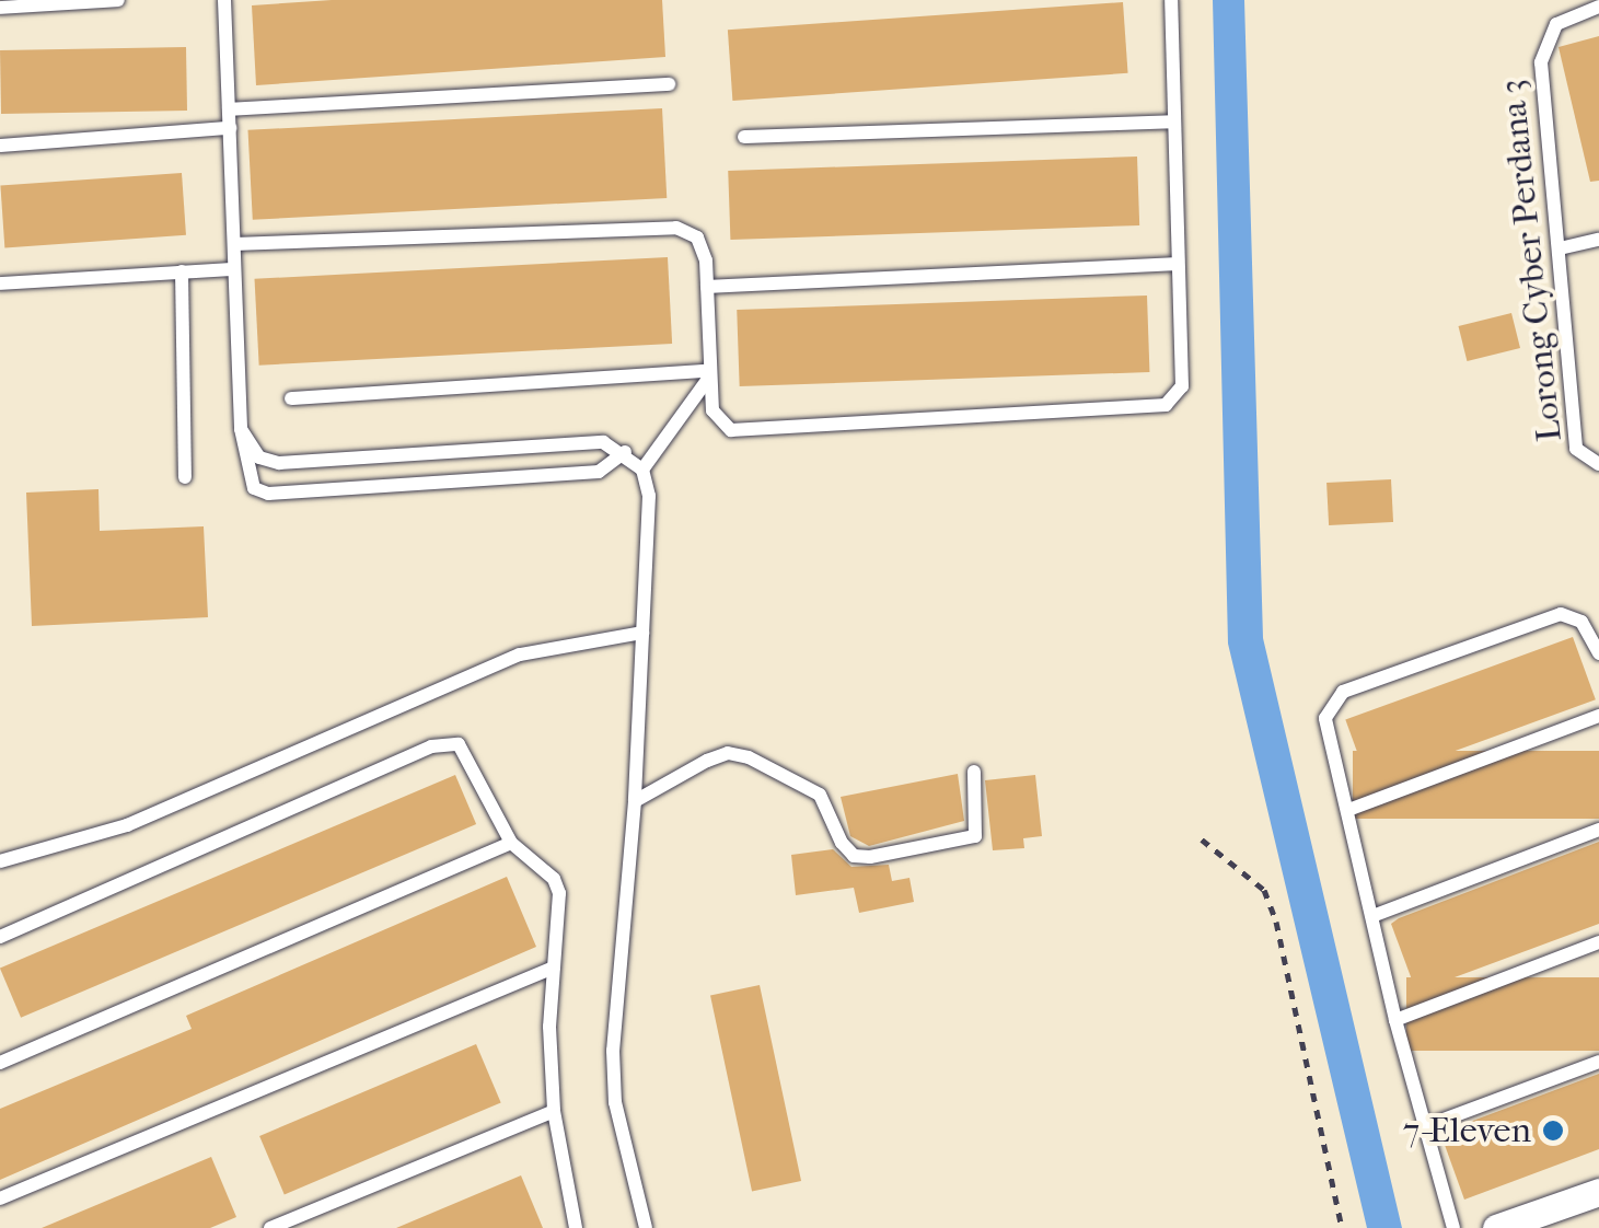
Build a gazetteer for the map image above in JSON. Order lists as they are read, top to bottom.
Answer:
{
  "streets": {
    "lane": ["Lorong Cyber Perdana 3"]
  },
  "places": ["7-Eleven"]
}
